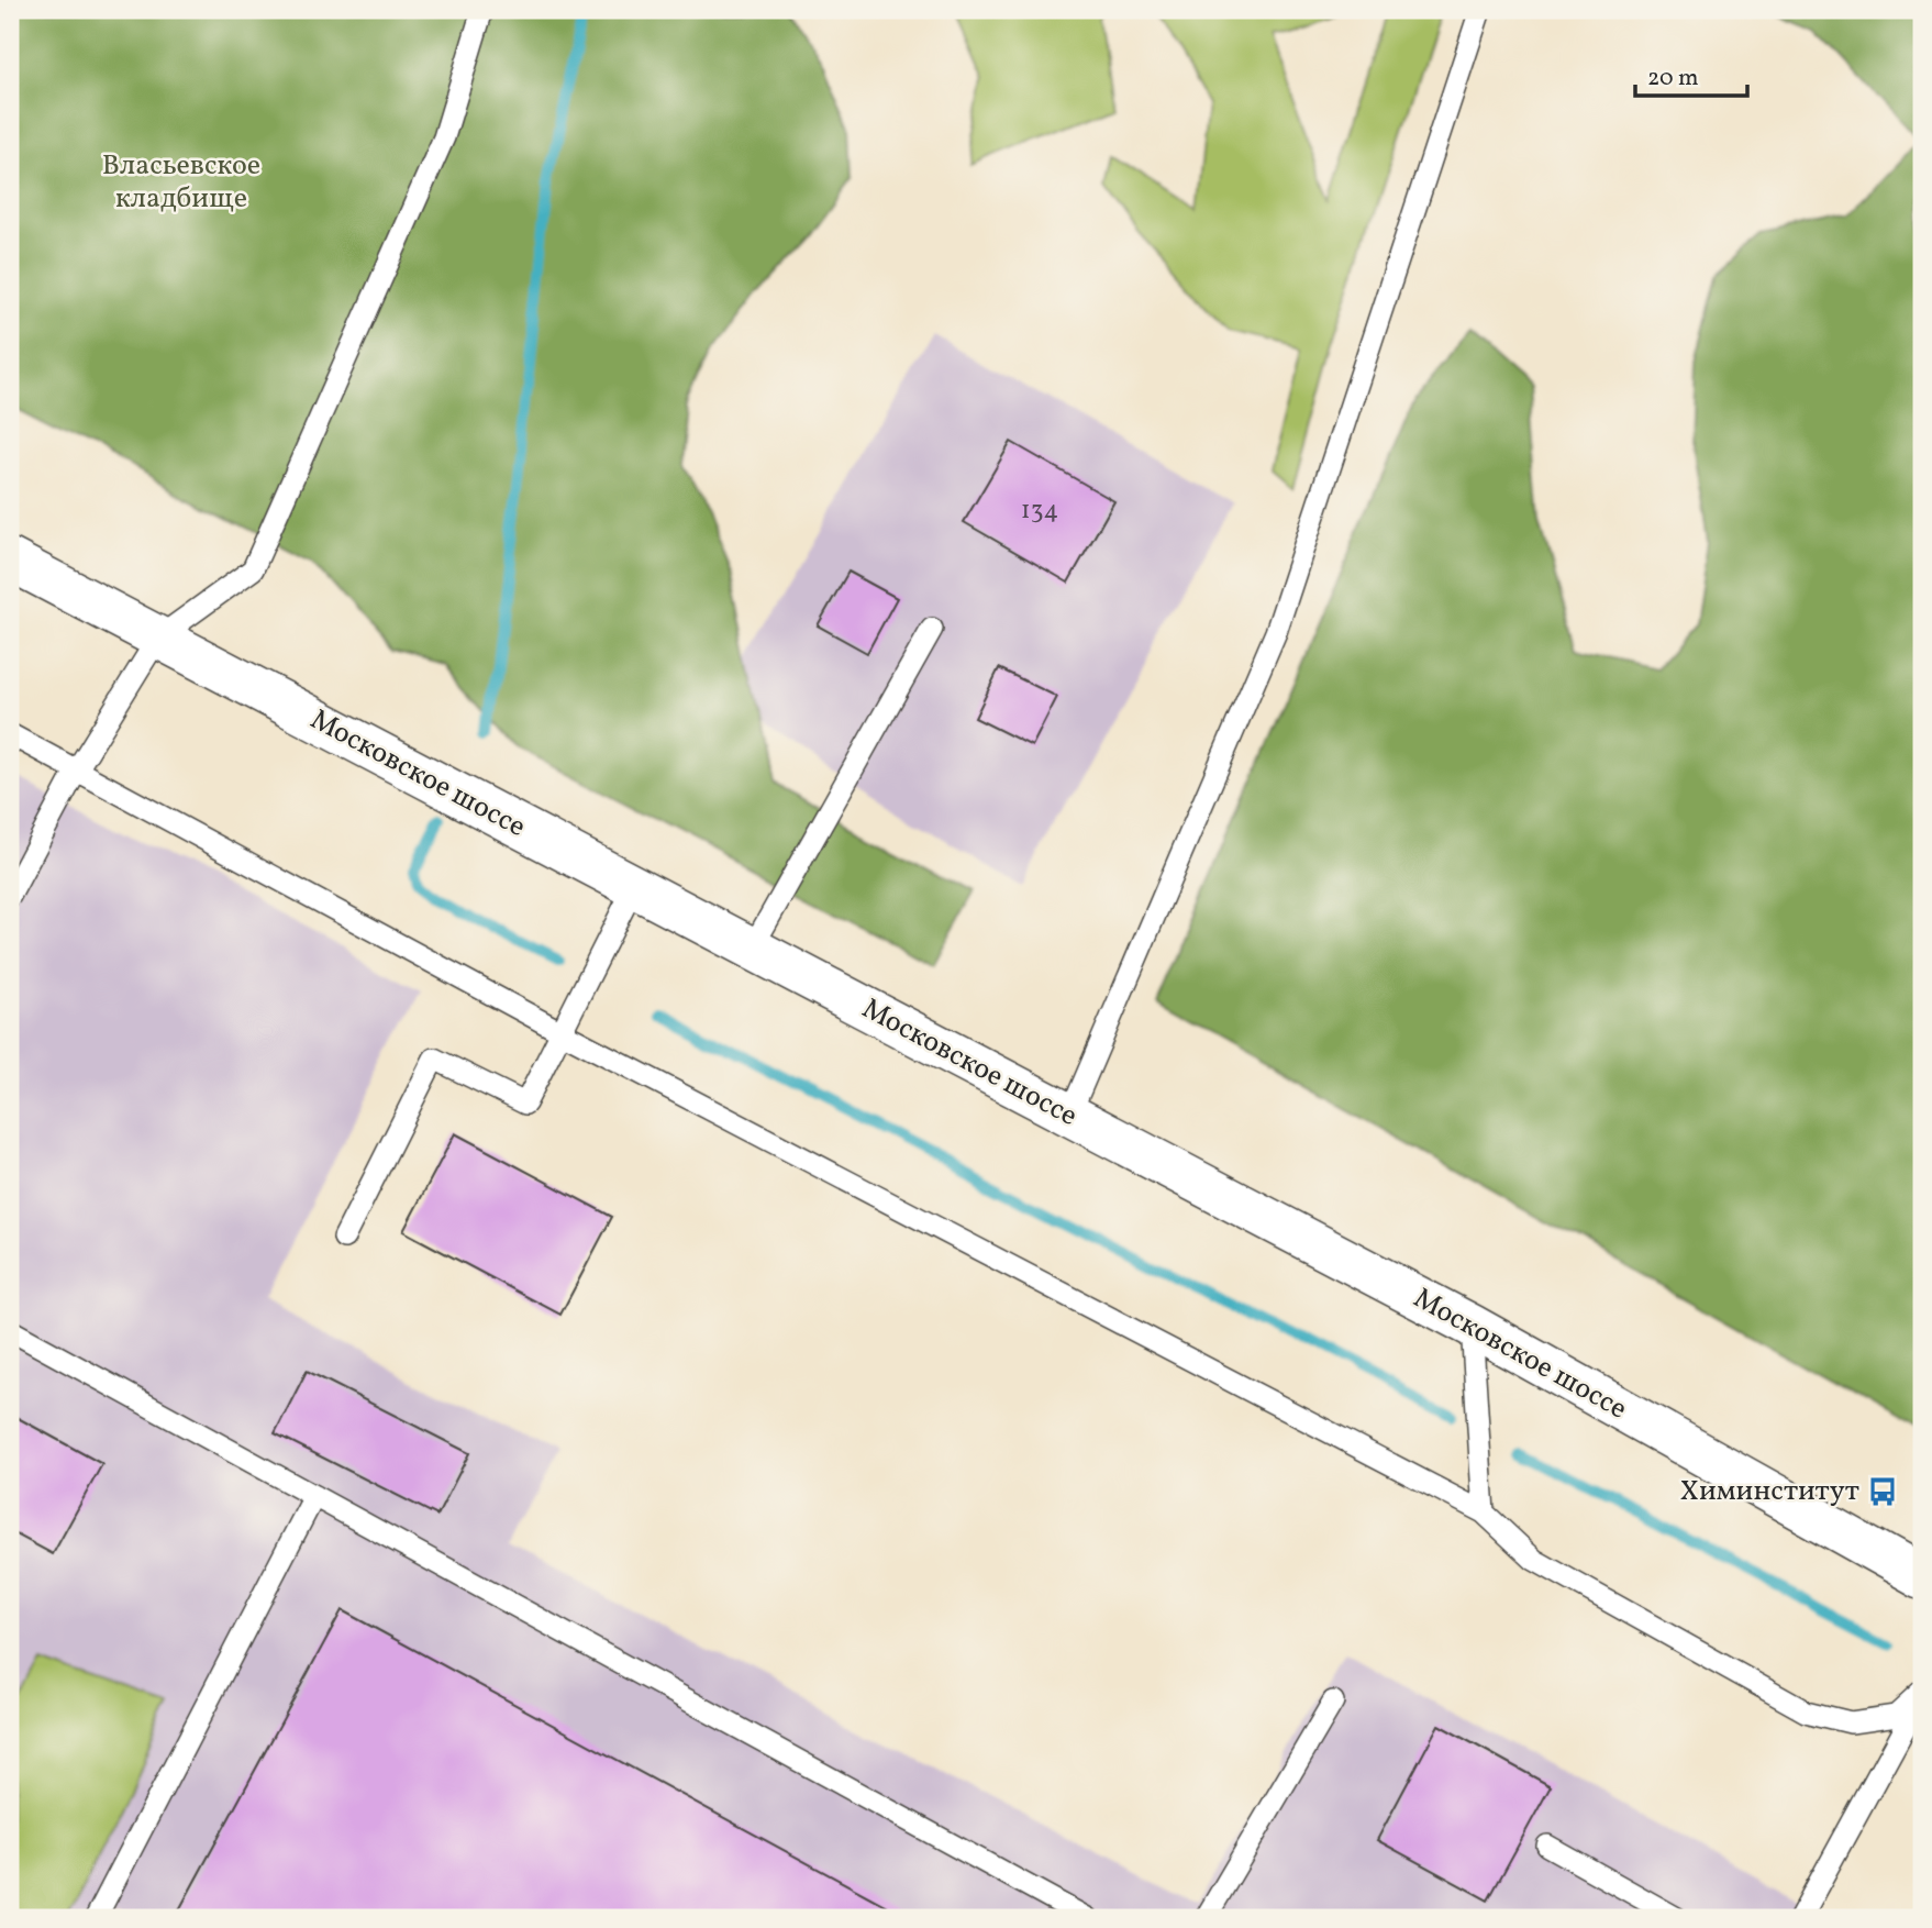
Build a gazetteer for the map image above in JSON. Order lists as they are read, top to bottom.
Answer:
{
  "streets": {
    "main road": ["Московское шоссе"]
  },
  "parks": ["Власьевское кладбище"],
  "places": {
    "bus stop": ["Химинститут"]
  },
  "house_numbers": ["134"],
  "scale_bar": "20 m"
}
